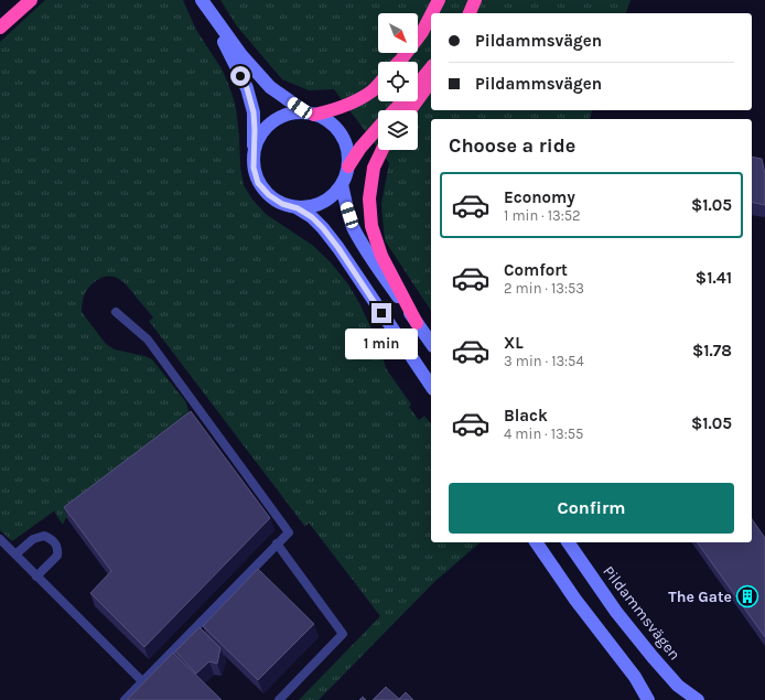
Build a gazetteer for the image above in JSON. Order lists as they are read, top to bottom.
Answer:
{
  "streets": {
    "main road": ["Pildammsvägen"]
  },
  "places": {
    "building": ["The Gate"]
  },
  "north": "bottom right",
  "page": {
    "banner": ["Pildammsvägen", "Pildammsvägen"],
    "heading": "Choose a ride",
    "list": [
      {
        "name": "Economy",
        "note": "1 min · 13:52",
        "value": "$1.05"
      },
      {
        "name": "Comfort",
        "note": "2 min · 13:53",
        "value": "$1.41"
      },
      {
        "name": "XL",
        "note": "3 min · 13:54",
        "value": "$1.78"
      },
      {
        "name": "Black",
        "note": "4 min · 13:55",
        "value": "$1.05"
      }
    ],
    "bubble": "1 min",
    "buttons": "Confirm"
  }
}
